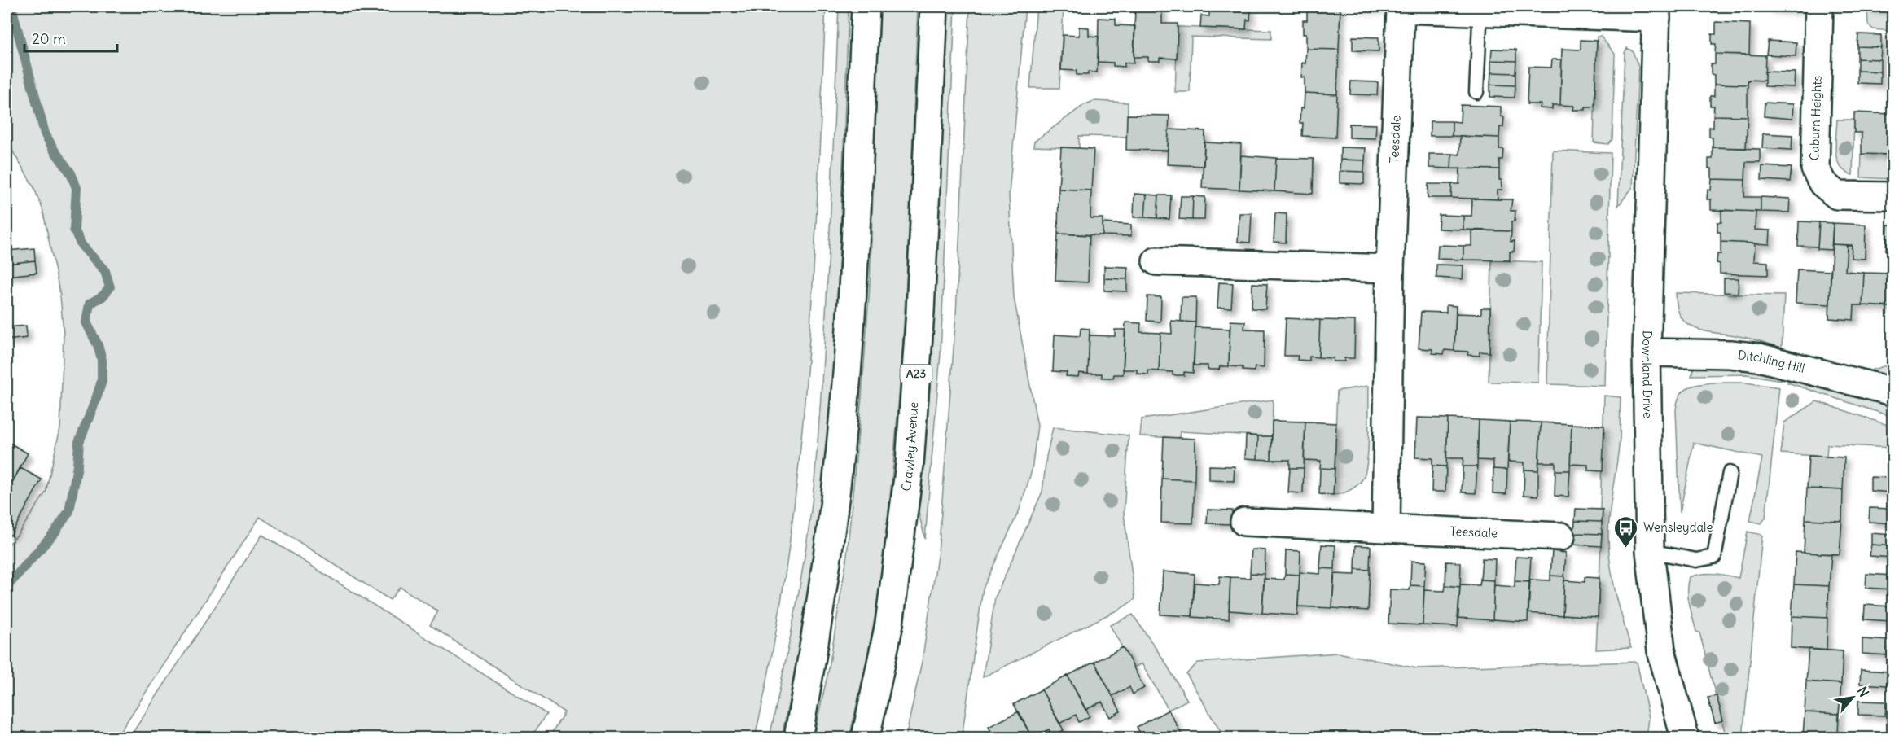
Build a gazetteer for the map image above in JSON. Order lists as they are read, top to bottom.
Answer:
{
  "streets": {
    "street": [
      "Caburn Heights",
      "Teesdale",
      "Ditchling Hill",
      "A23",
      "Downland Drive",
      "Crawley Avenue"
    ]
  },
  "crossings": [
    ["Teesdale", "Downland Drive"],
    ["Ditchling Hill", "Downland Drive"]
  ],
  "places": {
    "bus stop": ["Wensleydale"]
  },
  "scale_bar": "20 m",
  "north": "top right"
}
